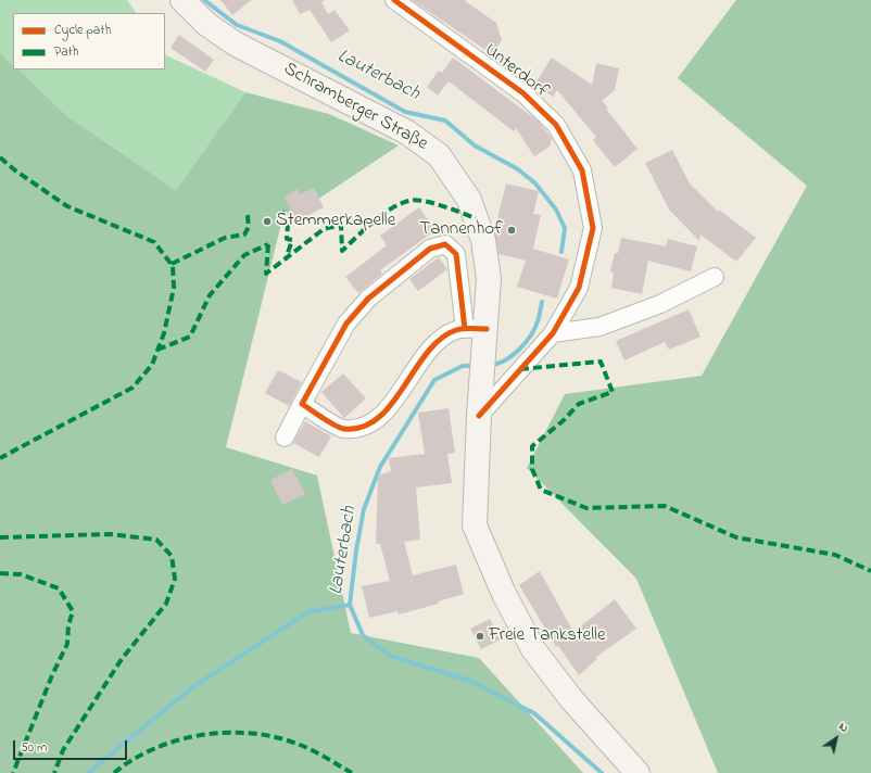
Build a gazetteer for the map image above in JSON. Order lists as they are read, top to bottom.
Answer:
{
  "streets": {
    "main road": ["Schramberger Straße"],
    "street": ["Unterdorf"]
  },
  "crossings": [
    ["Unterdorf", "Schramberger Straße"]
  ],
  "water": ["Lauterbach"],
  "places": ["Stemmerkapelle", "Tannenhof", "Freie Tankstelle"],
  "legend": ["Cycle path", "Path"],
  "scale_bar": "50 m",
  "north": "top right"
}
